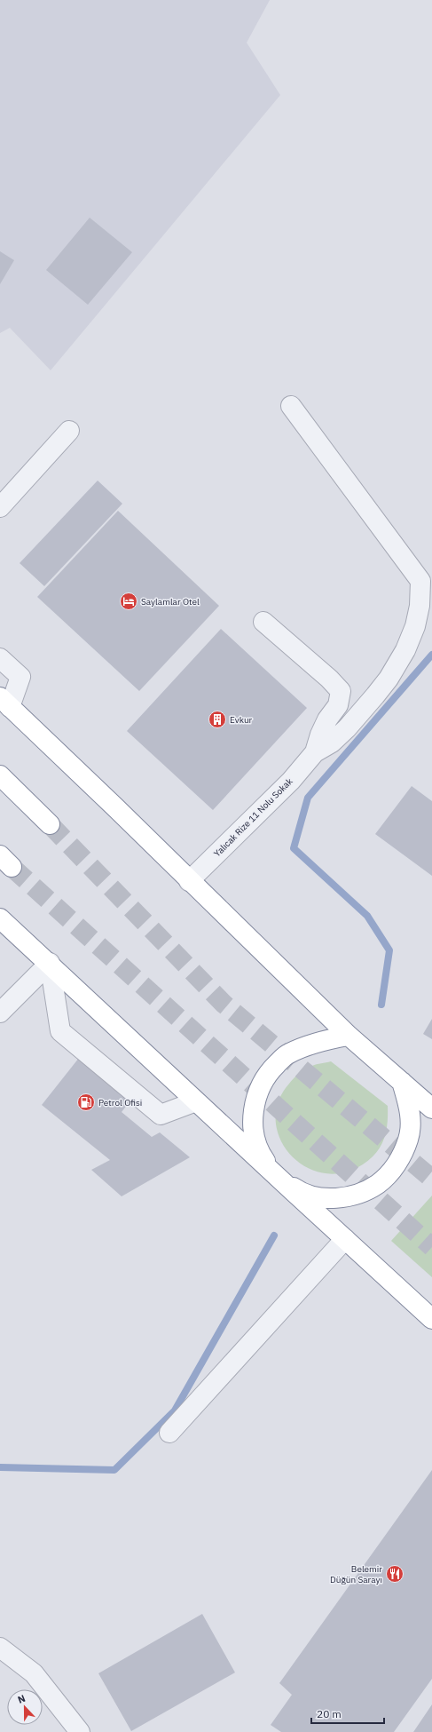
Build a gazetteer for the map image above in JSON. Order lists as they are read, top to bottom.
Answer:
{
  "streets": {
    "street": ["Yalıcak Rize 11 Nolu Sokak"]
  },
  "places": {
    "hotel": ["Saylamlar Otel"],
    "building": ["Evkur"],
    "fuel station": ["Petrol Ofisi"],
    "restaurant": ["Belemir Düğün Sarayı"]
  },
  "scale_bar": "20 m",
  "north": "top"
}
